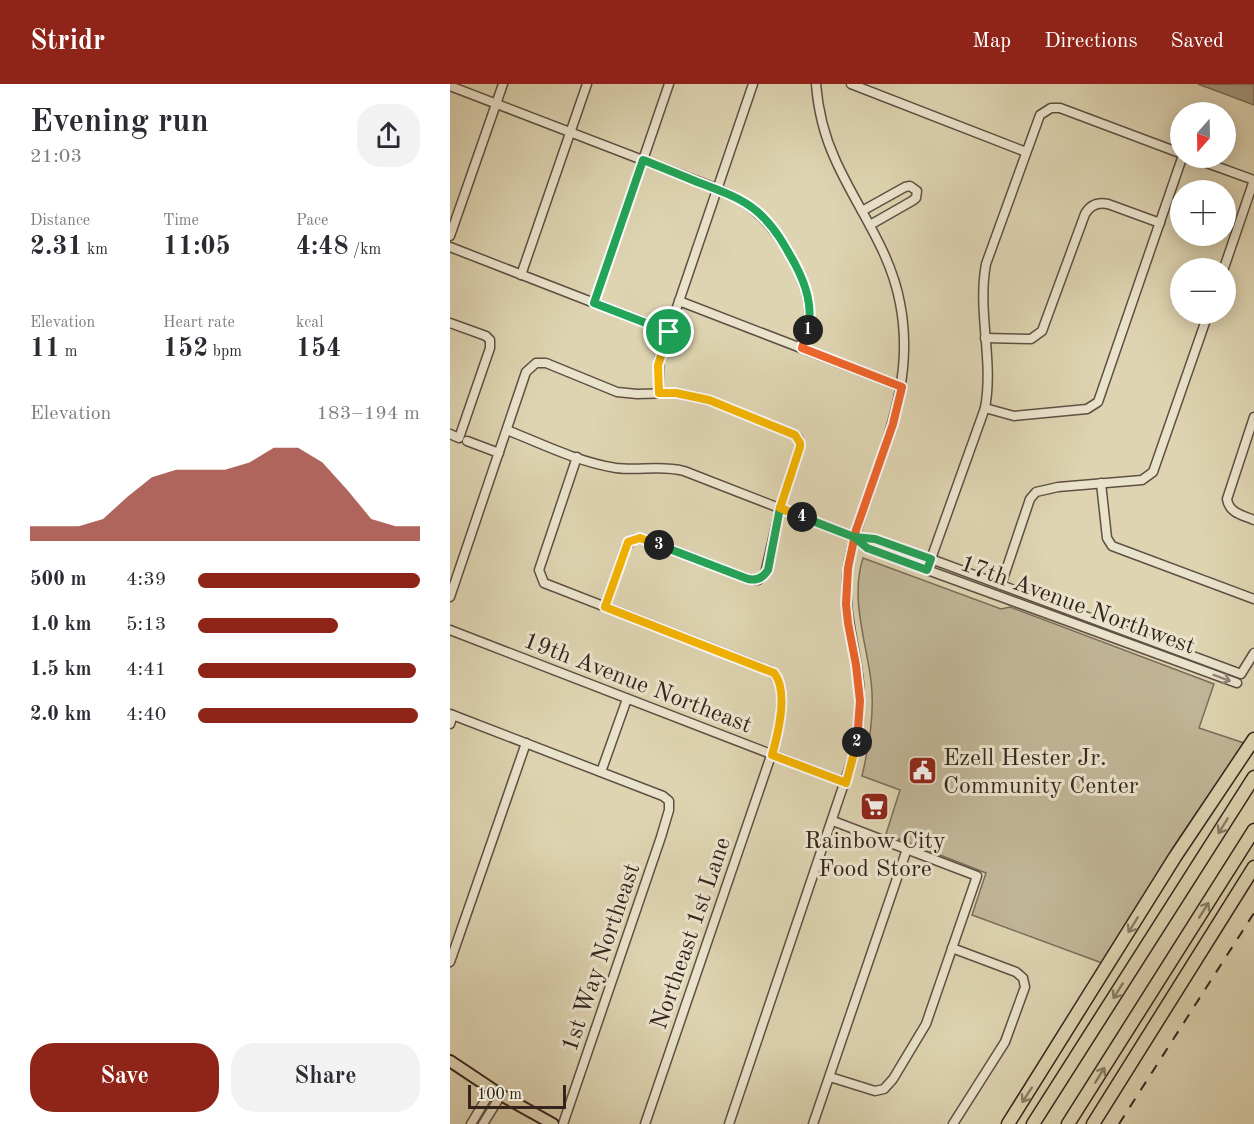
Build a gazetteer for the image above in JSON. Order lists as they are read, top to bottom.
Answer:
{
  "streets": {
    "street": [
      "17th Avenue Northwest",
      "19th Avenue Northeast",
      "Northeast 1st Lane",
      "1st Way Northeast"
    ]
  },
  "crossings": [
    ["19th Avenue Northeast", "Northeast 1st Lane"]
  ],
  "places": {
    "public building": ["Ezell Hester Jr. Community Center"],
    "supermarket": ["Rainbow City Food Store"]
  },
  "scale_bar": "100 m",
  "north": "bottom",
  "page": {
    "header": "Stridr",
    "nav": ["Map", "Directions", "Saved"],
    "heading": ["Evening run", "21:03"],
    "map_buttons": ["+", "−"],
    "stats": [
      ["Distance", "2.31 km"],
      ["Time", "11:05"],
      ["Pace", "4:48 /km"],
      ["Elevation", "11 m"],
      ["Heart rate", "152 bpm"],
      ["kcal", "154"]
    ],
    "pins": [
      "1",
      "4",
      "3",
      "2"
    ],
    "chart": ["Elevation", "183–194 m"],
    "list": [
      {
        "name": "500 m",
        "note": "4:39"
      },
      {
        "name": "1.0 km",
        "note": "5:13"
      },
      {
        "name": "1.5 km",
        "note": "4:41"
      },
      {
        "name": "2.0 km",
        "note": "4:40"
      }
    ],
    "buttons": ["Save", "Share"],
    "scale": "100 m"
  }
}
